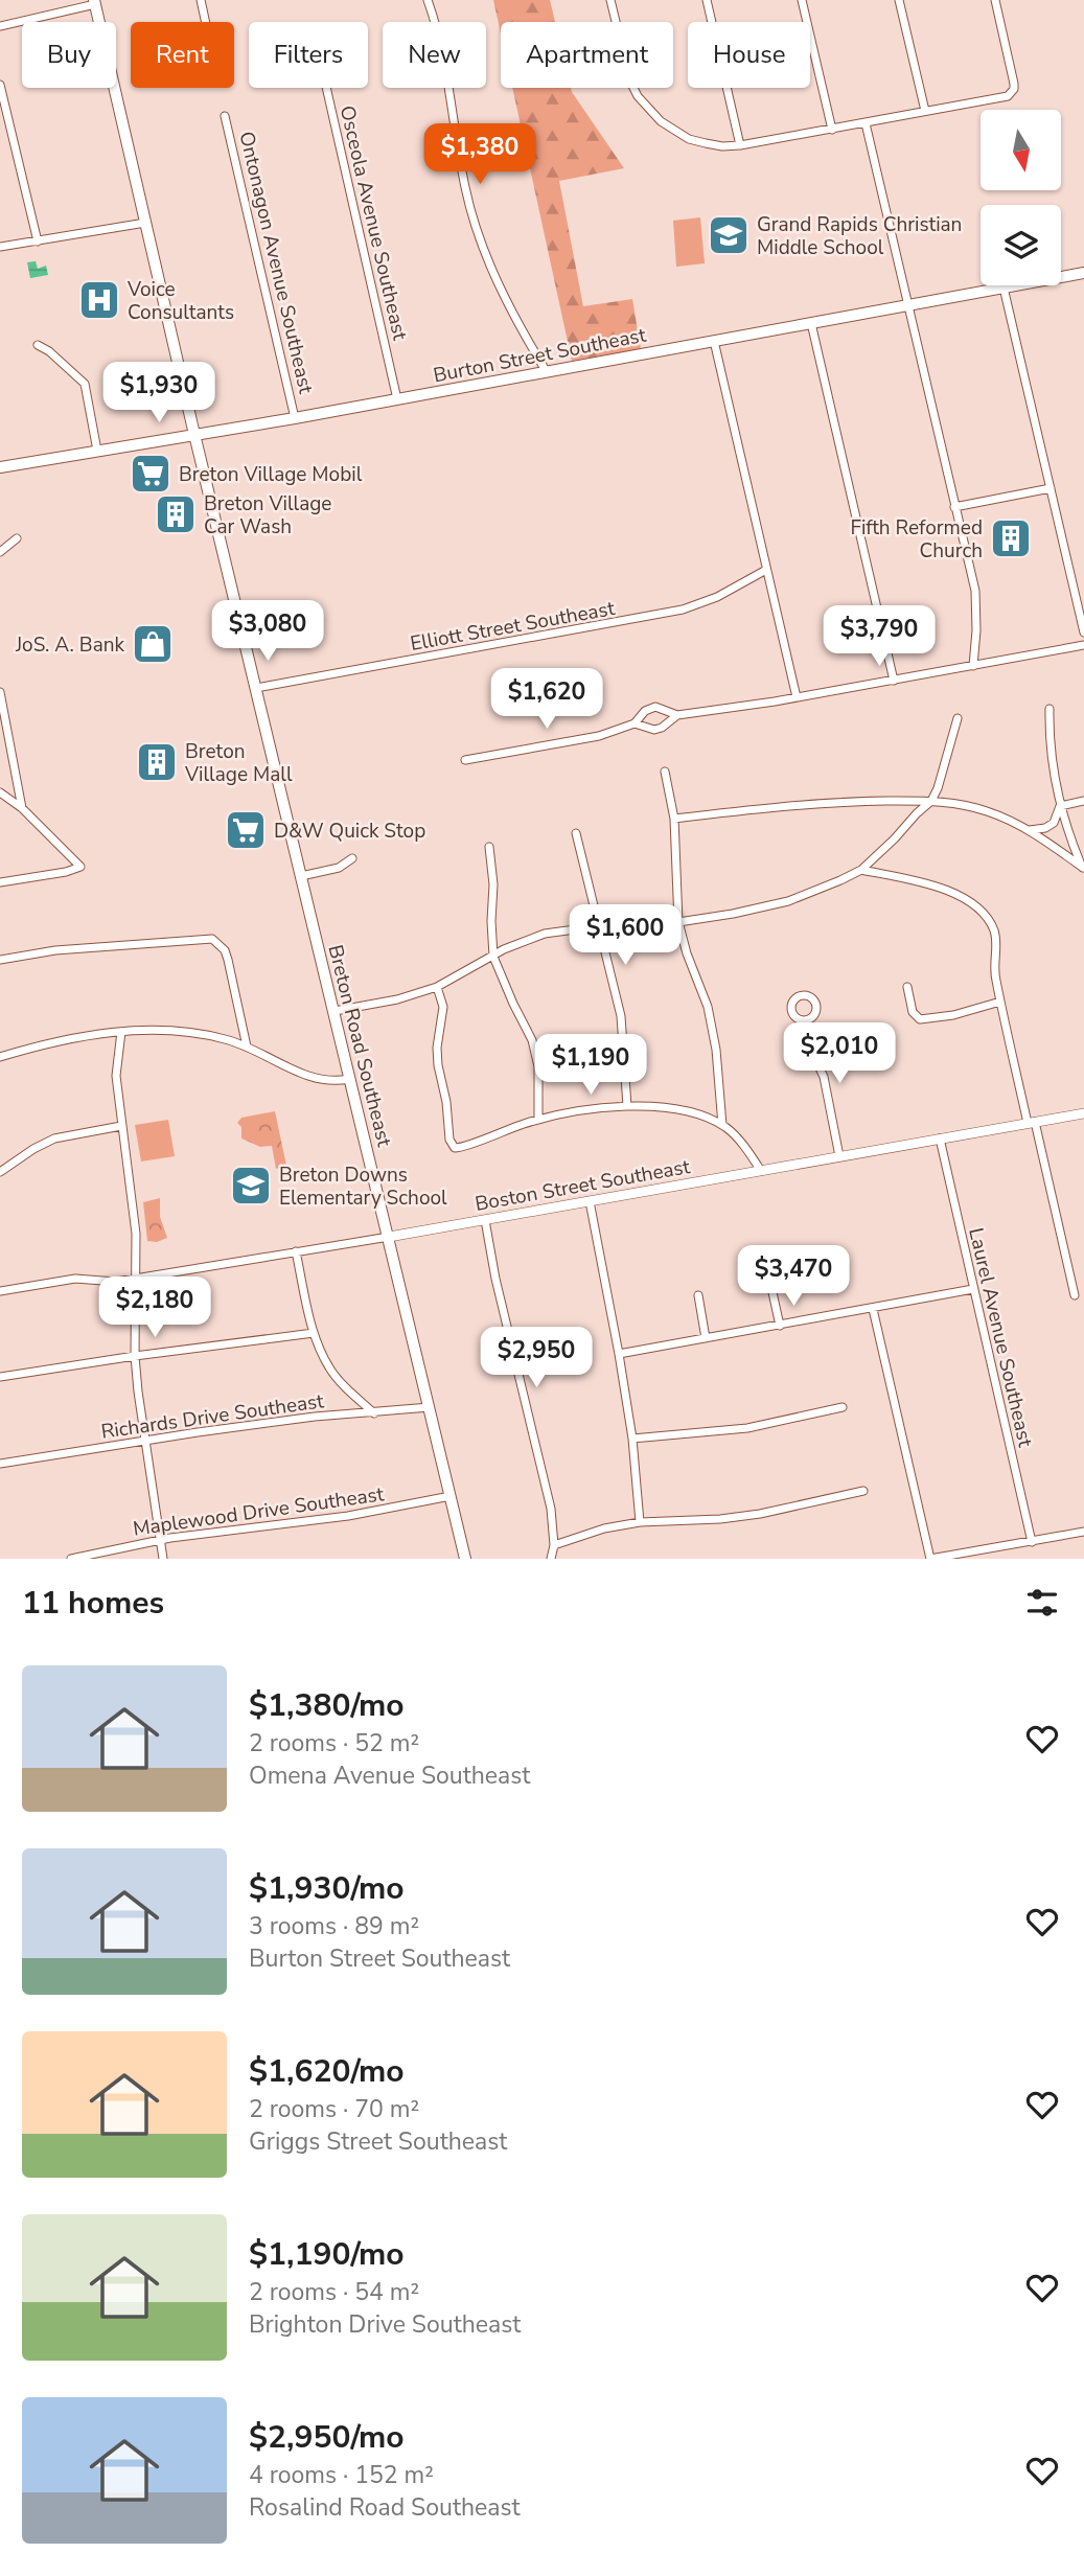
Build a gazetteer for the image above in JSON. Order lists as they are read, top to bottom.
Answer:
{
  "streets": {
    "main road": ["Burton Street Southeast", "Breton Road Southeast"],
    "street": [
      "Osceola Avenue Southeast",
      "Ontonagon Avenue Southeast",
      "Elliott Street Southeast",
      "Boston Street Southeast",
      "Laurel Avenue Southeast",
      "Richards Drive Southeast",
      "Maplewood Drive Southeast"
    ]
  },
  "crossings": [
    ["Osceola Avenue Southeast", "Burton Street Southeast"],
    ["Ontonagon Avenue Southeast", "Burton Street Southeast"],
    ["Burton Street Southeast", "Breton Road Southeast"],
    ["Elliott Street Southeast", "Breton Road Southeast"],
    ["Breton Road Southeast", "Boston Street Southeast"],
    ["Breton Road Southeast", "Richards Drive Southeast"],
    ["Breton Road Southeast", "Maplewood Drive Southeast"],
    ["Boston Street Southeast", "Laurel Avenue Southeast"]
  ],
  "places": {
    "school or university": ["Grand Rapids Christian Middle School", "Breton Downs Elementary School"],
    "hospital": ["Voice Consultants"],
    "supermarket": ["Breton Village Mobil", "D&W Quick Stop"],
    "building": ["Breton Village Car Wash", "Fifth Reformed Church", "Breton Village Mall"],
    "shop": ["JoS. A. Bank"]
  },
  "north": "bottom",
  "page": {
    "chip": [
      "Buy",
      "Rent",
      "Filters",
      "New",
      "Apartment",
      "House"
    ],
    "price": [
      "$1,380",
      "$1,930",
      "$3,080",
      "$3,790",
      "$1,620",
      "$1,600",
      "$2,010",
      "$1,190",
      "$3,470",
      "$2,180",
      "$2,950"
    ],
    "heading": "11 homes",
    "list": [
      {
        "name": "$1,380/mo",
        "note": "2 rooms · 52 m² · Omena Avenue Southeast"
      },
      {
        "name": "$1,930/mo",
        "note": "3 rooms · 89 m² · Burton Street Southeast"
      },
      {
        "name": "$1,620/mo",
        "note": "2 rooms · 70 m² · Griggs Street Southeast"
      },
      {
        "name": "$1,190/mo",
        "note": "2 rooms · 54 m² · Brighton Drive Southeast"
      },
      {
        "name": "$2,950/mo",
        "note": "4 rooms · 152 m² · Rosalind Road Southeast"
      }
    ]
  }
}
